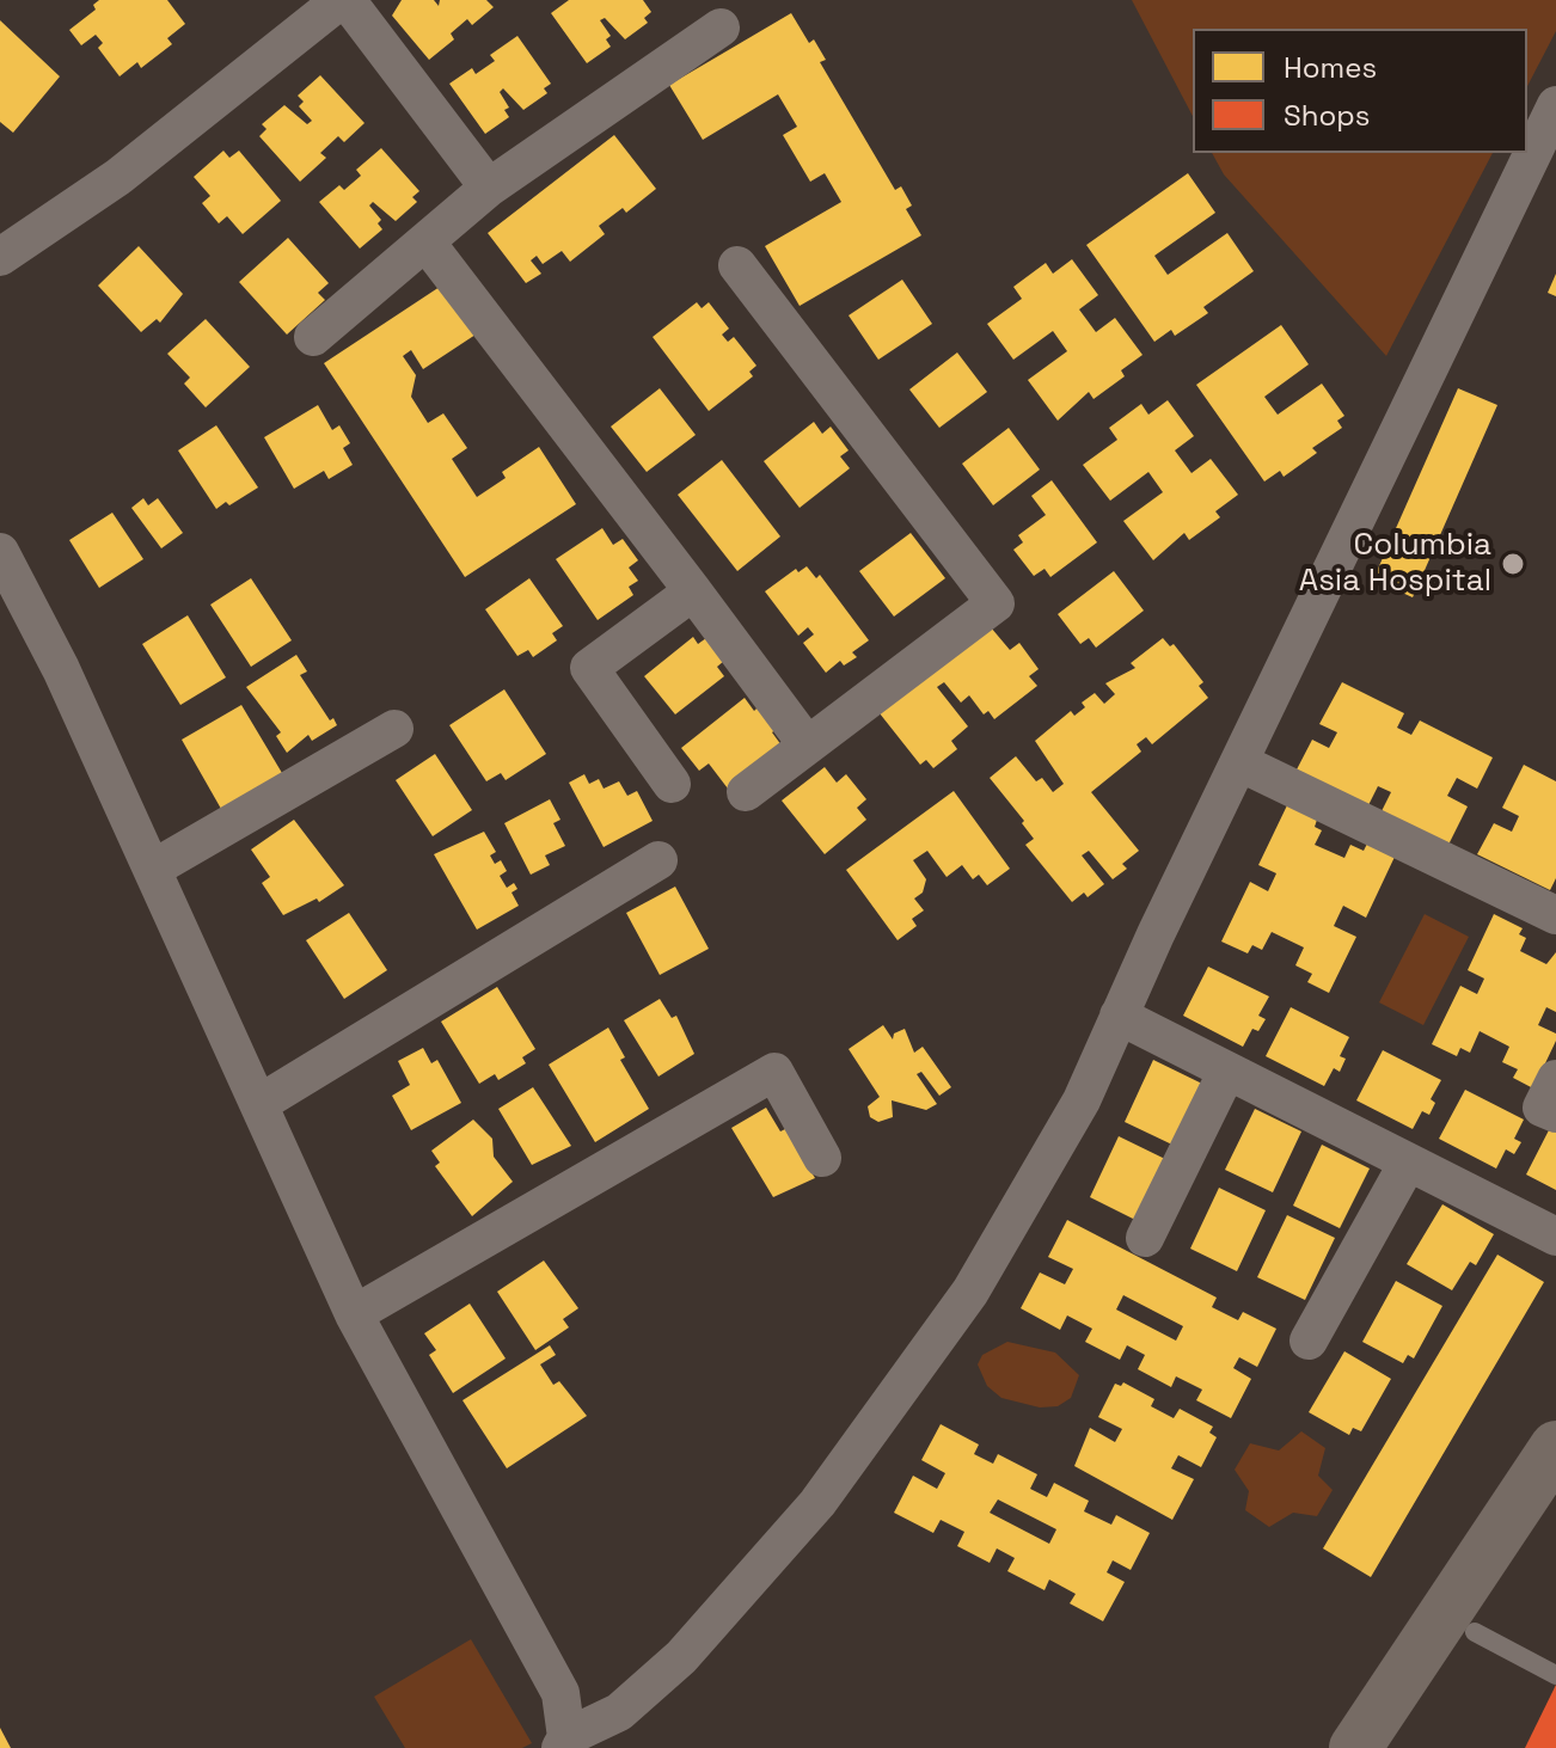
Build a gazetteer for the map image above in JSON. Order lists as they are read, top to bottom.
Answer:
{
  "places": ["Columbia Asia Hospital"],
  "legend": ["Homes", "Shops"]
}
